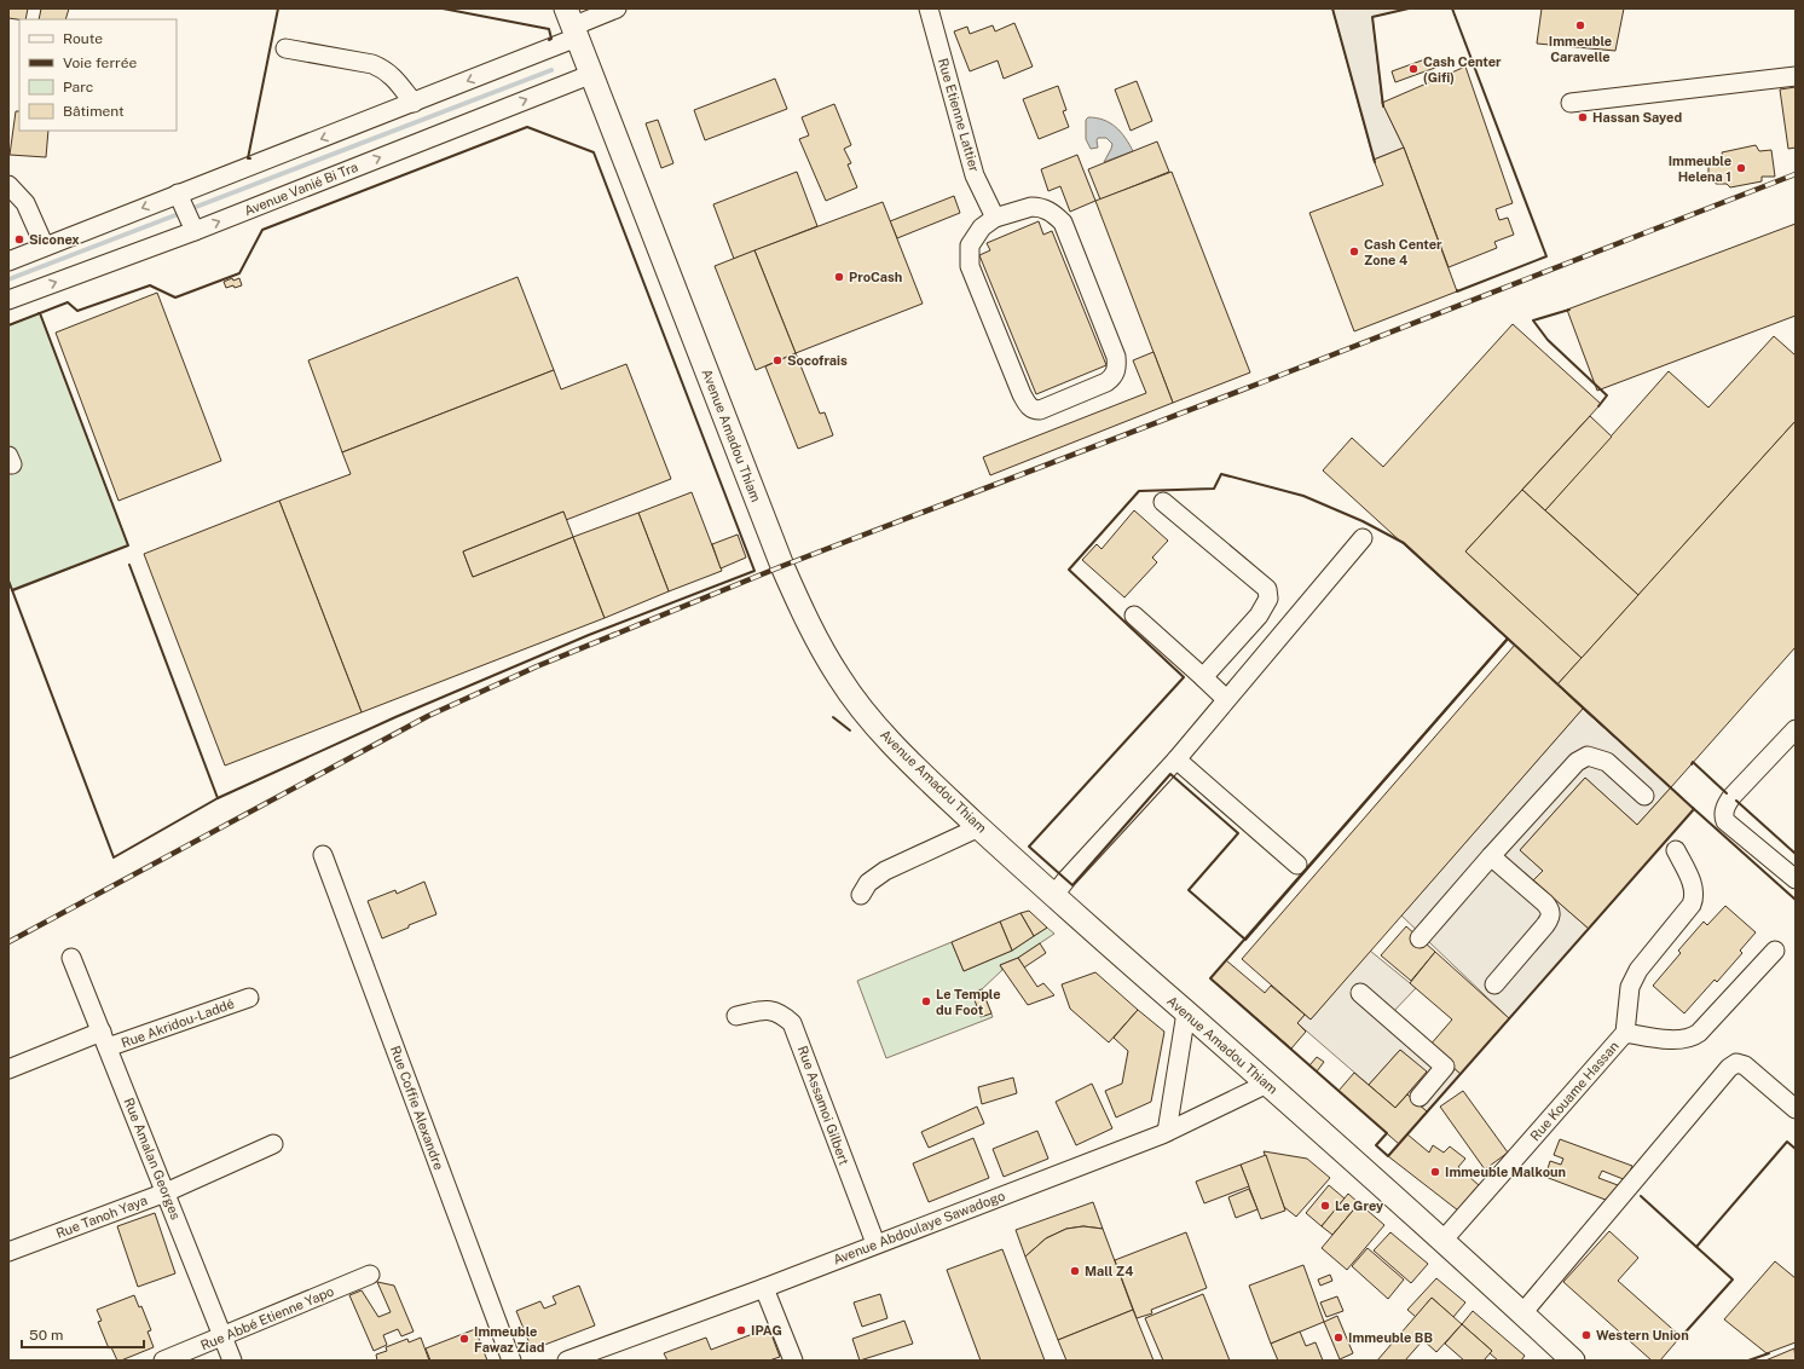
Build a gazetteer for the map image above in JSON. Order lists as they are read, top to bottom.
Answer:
{
  "streets": {
    "main road": ["Avenue Amadou Thiam"],
    "street": [
      "Rue Etienne Lattier",
      "Avenue Vanié Bi Tra",
      "Rue Akridou-Laddé",
      "Rue Kouame Hassan",
      "Rue Assamoi Gilbert",
      "Rue Coffie Alexandre",
      "Rue Amalan Georges",
      "Rue Tanoh Yaya",
      "Avenue Abdoulaye Sawadogo",
      "Rue Abbé Etienne Yapo"
    ]
  },
  "crossings": [
    ["Avenue Vanié Bi Tra", "Avenue Amadou Thiam"],
    ["Avenue Amadou Thiam", "Rue Kouame Hassan"],
    ["Avenue Amadou Thiam", "Avenue Abdoulaye Sawadogo"],
    ["Rue Akridou-Laddé", "Rue Amalan Georges"],
    ["Rue Assamoi Gilbert", "Avenue Abdoulaye Sawadogo"],
    ["Rue Amalan Georges", "Rue Tanoh Yaya"],
    ["Rue Amalan Georges", "Rue Abbé Etienne Yapo"]
  ],
  "places": [
    "Immeuble Caravelle",
    "Cash Center (Gifi)",
    "Hassan Sayed",
    "Immeuble Helena 1",
    "Siconex",
    "Cash Center Zone 4",
    "ProCash",
    "Socofrais",
    "Le Temple du Foot",
    "Immeuble Malkoun",
    "Le Grey",
    "Mall Z4",
    "IPAG",
    "Western Union",
    "Immeuble BB",
    "Immeuble Fawaz Ziad"
  ],
  "legend": [
    "Route",
    "Voie ferrée",
    "Parc",
    "Bâtiment"
  ],
  "scale_bar": "50 m"
}
